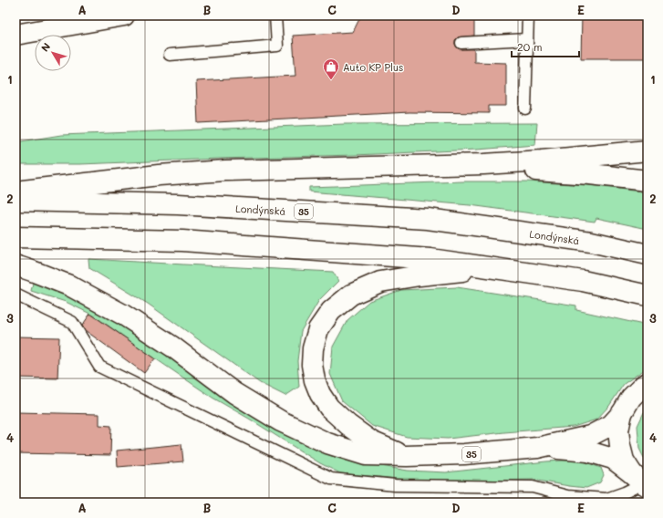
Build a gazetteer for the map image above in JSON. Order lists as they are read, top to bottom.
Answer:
{
  "streets": {
    "main road": ["Londýnská", "35"]
  },
  "places": {
    "shop": ["Auto KP Plus"]
  },
  "scale_bar": "20 m",
  "north": "top left",
  "grid": {
    "columns": [
      "A",
      "B",
      "C",
      "D",
      "E"
    ],
    "rows": [
      "1",
      "2",
      "3",
      "4"
    ]
  }
}
